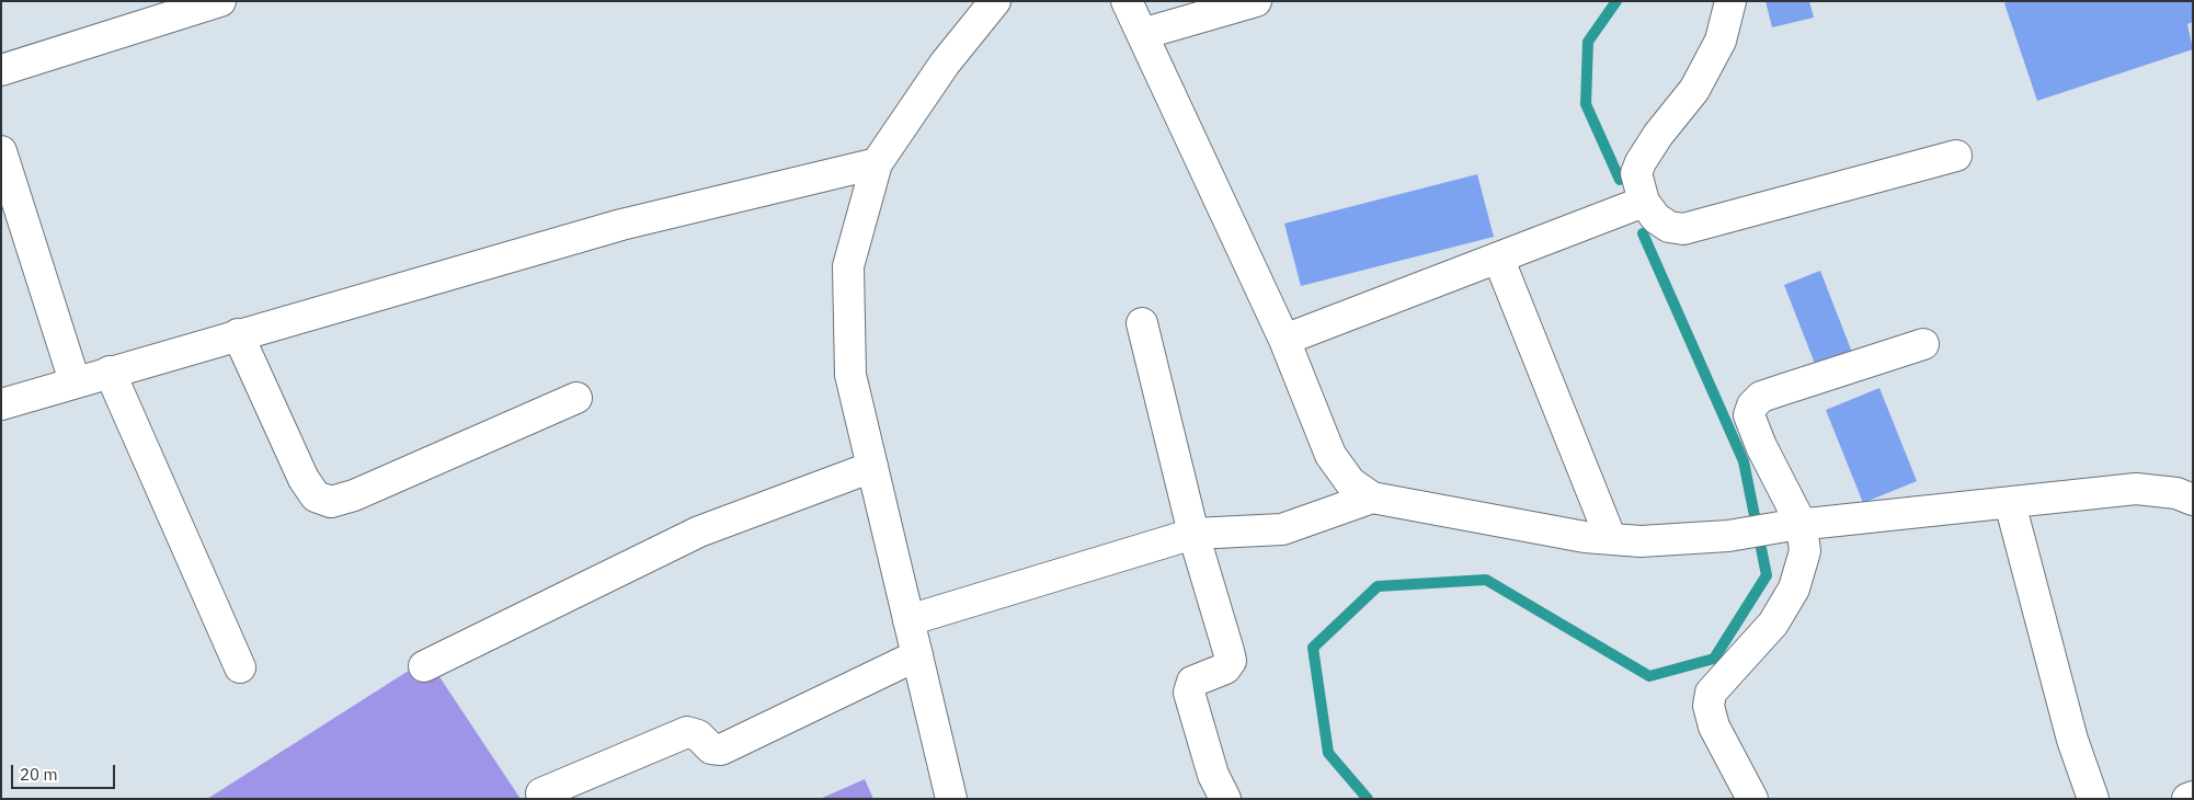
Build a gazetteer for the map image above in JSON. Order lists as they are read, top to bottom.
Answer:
{
  "scale_bar": "20 m"
}
